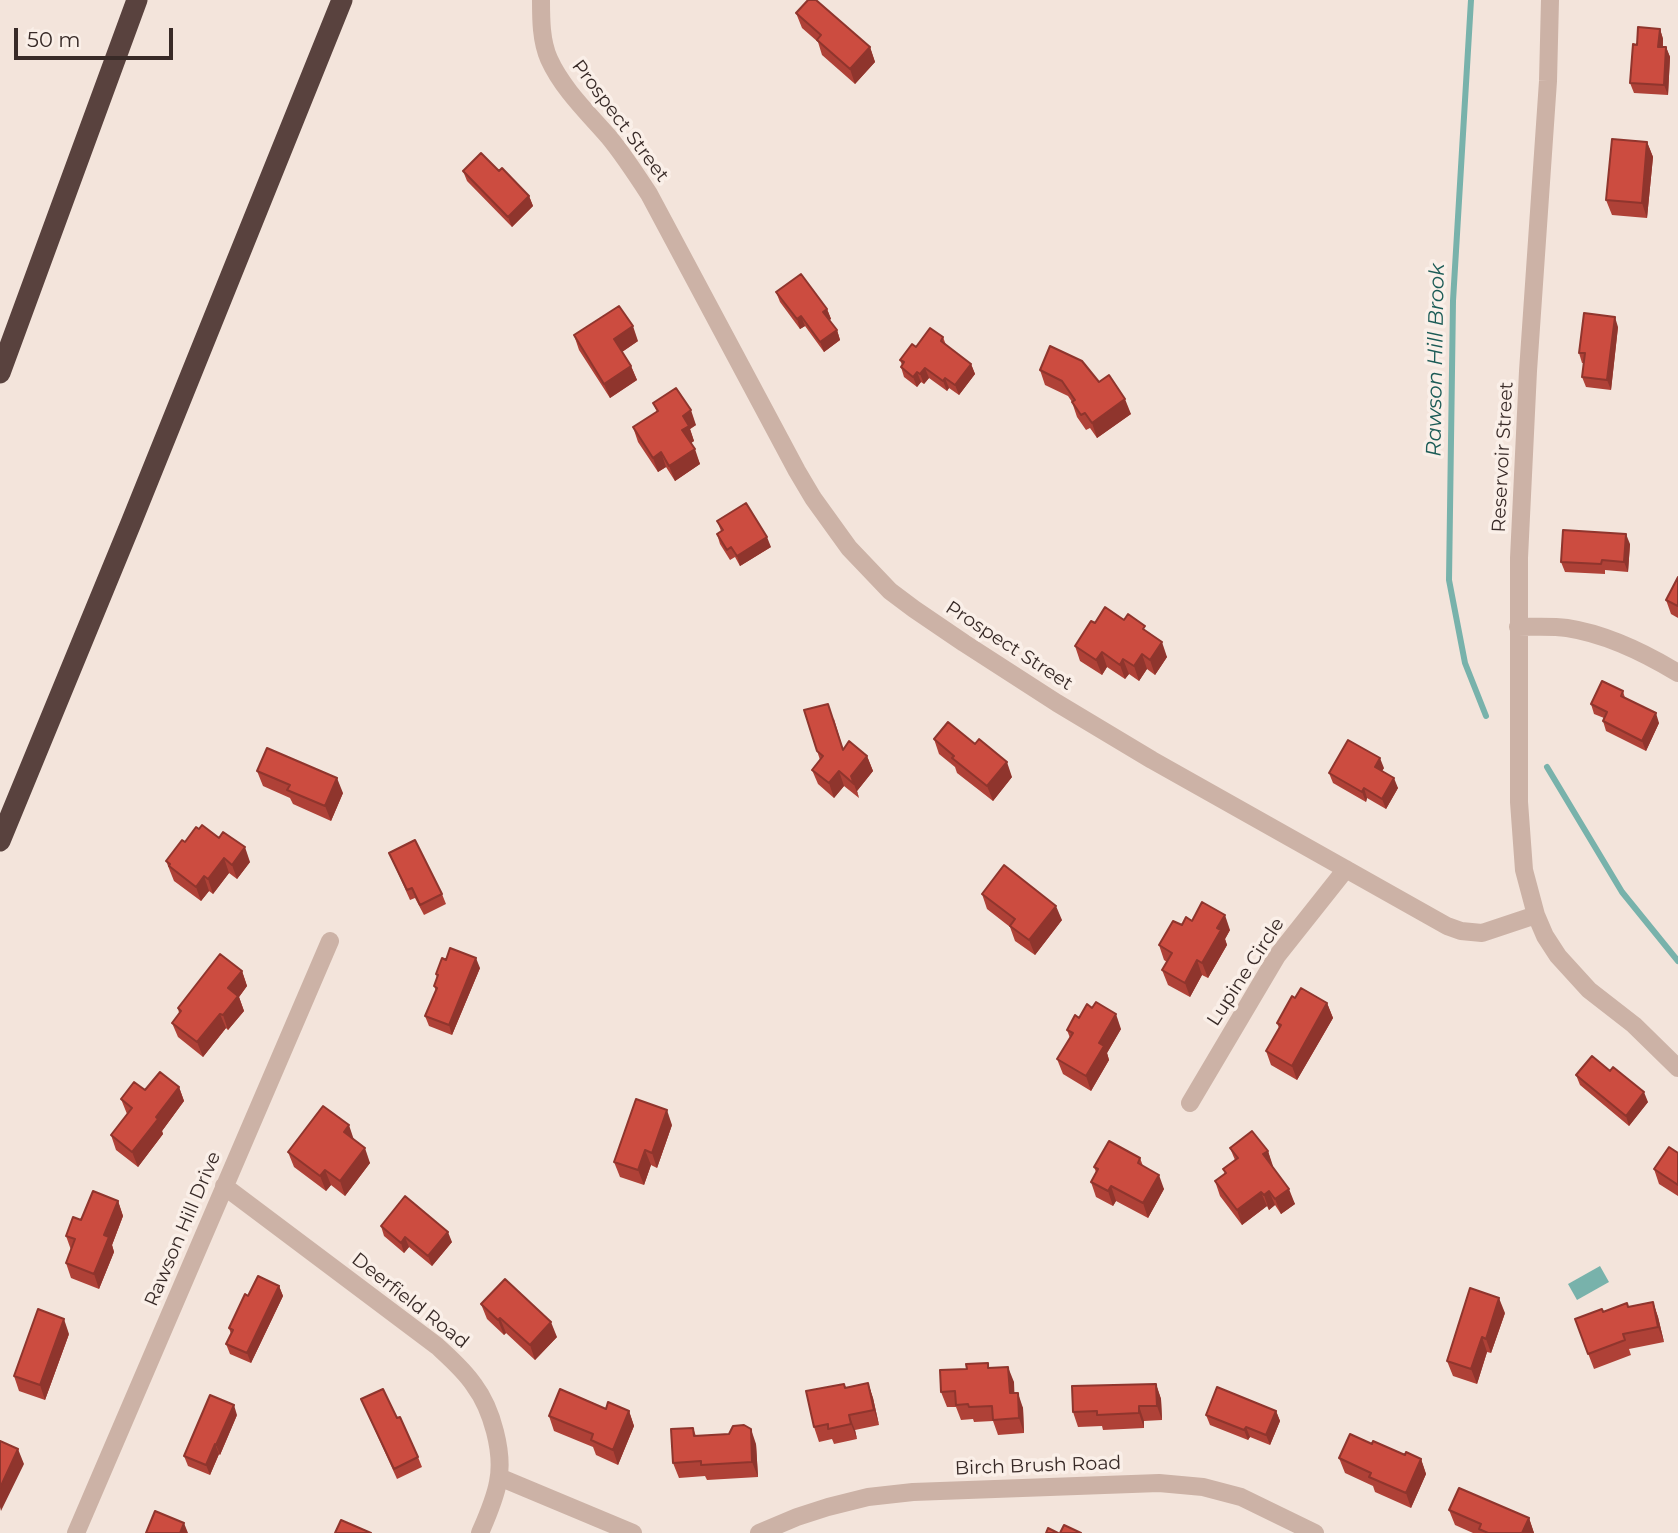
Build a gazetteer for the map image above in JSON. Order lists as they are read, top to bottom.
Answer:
{
  "streets": {
    "street": [
      "Prospect Street",
      "Reservoir Street",
      "Lupine Circle",
      "Rawson Hill Drive",
      "Deerfield Road",
      "Birch Brush Road"
    ]
  },
  "crossings": [
    ["Prospect Street", "Reservoir Street"],
    ["Prospect Street", "Lupine Circle"],
    ["Rawson Hill Drive", "Deerfield Road"]
  ],
  "water": ["Rawson Hill Brook"],
  "scale_bar": "50 m"
}
